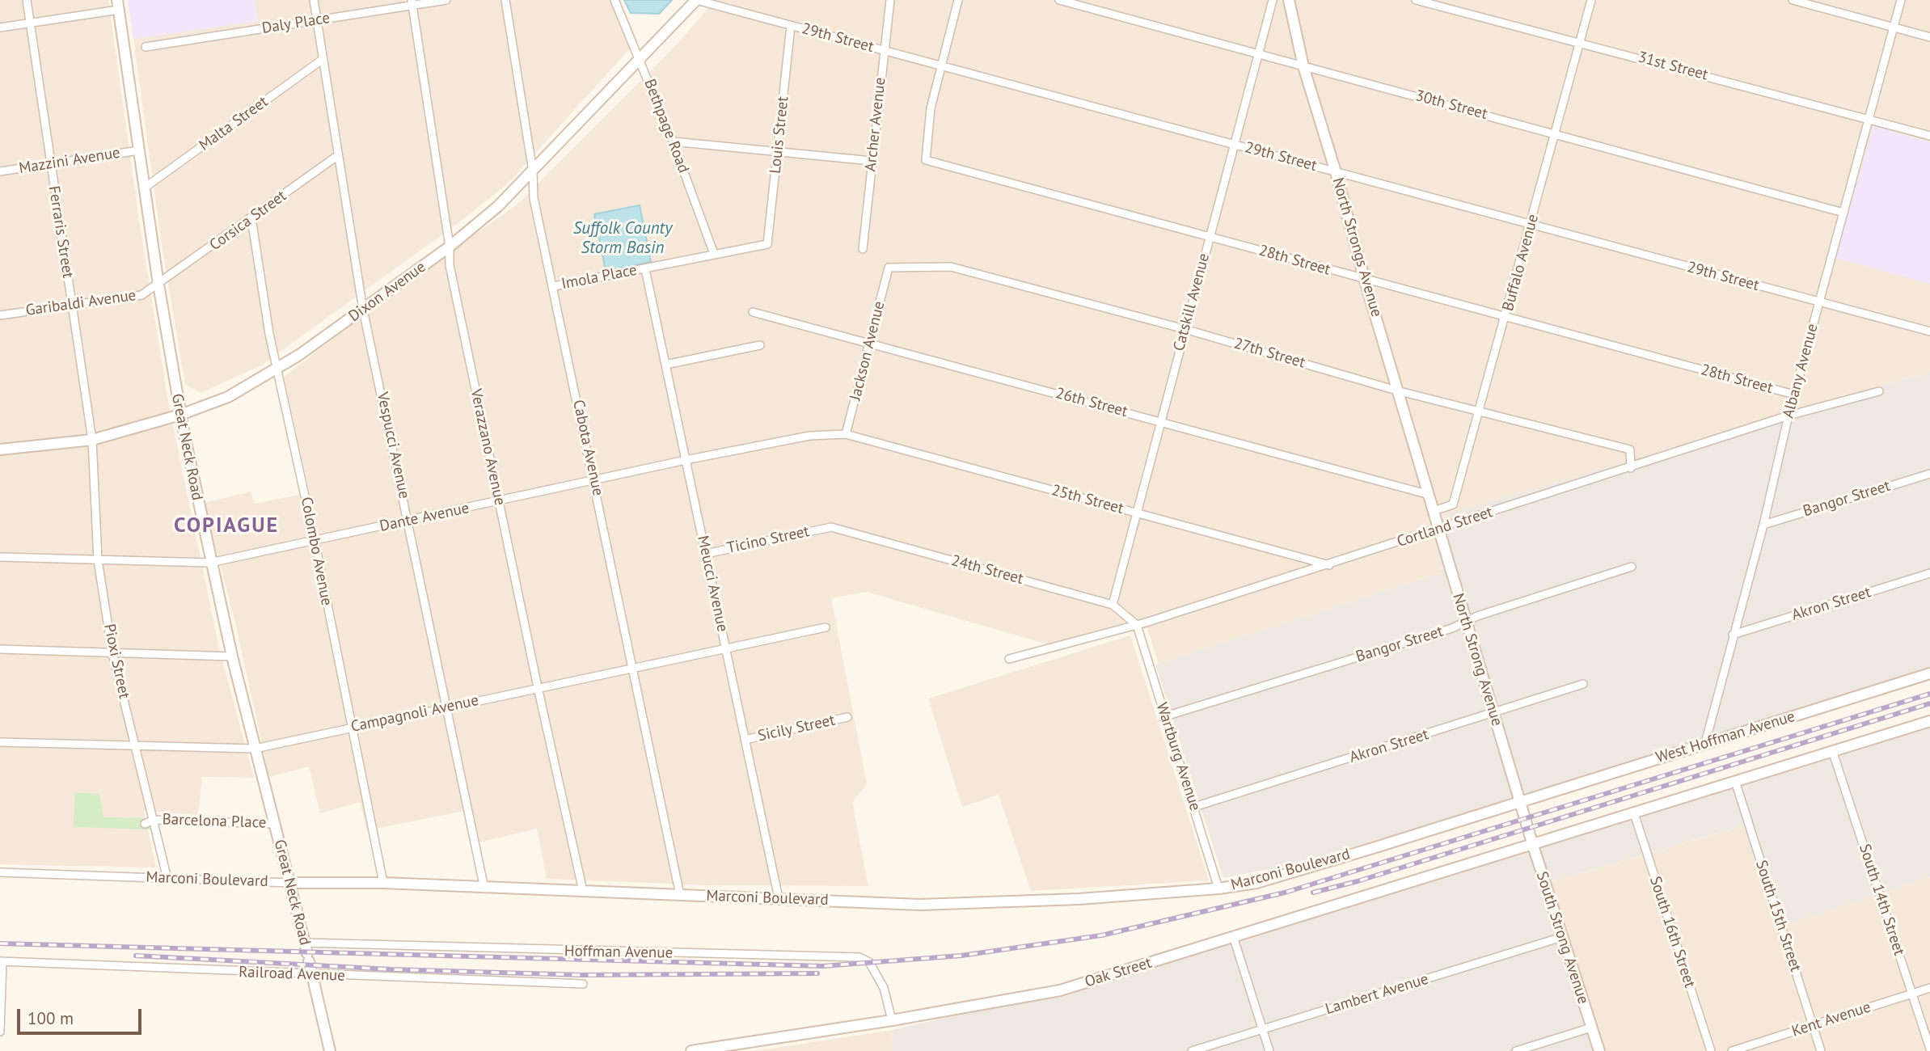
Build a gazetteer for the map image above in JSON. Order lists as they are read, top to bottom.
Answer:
{
  "streets": {
    "main road": [
      "North Strongs Avenue",
      "Dixon Avenue",
      "Great Neck Road",
      "North Strong Avenue",
      "West Hoffman Avenue",
      "Marconi Boulevard",
      "South Strong Avenue",
      "Oak Street"
    ],
    "street": [
      "Daly Place",
      "29th Street",
      "31st Street",
      "30th Street",
      "Malta Street",
      "Archer Avenue",
      "Bethpage Road",
      "Louis Street",
      "Mazzini Avenue",
      "Corsica Street",
      "Ferraris Street",
      "28th Street",
      "Buffalo Avenue",
      "Imola Place",
      "Catskill Avenue",
      "Garibaldi Avenue",
      "Jackson Avenue",
      "27th Street",
      "Albany Avenue",
      "26th Street",
      "Vespucci Avenue",
      "Verazzano Avenue",
      "Cabota Avenue",
      "Bangor Street",
      "25th Street",
      "Dante Avenue",
      "Cortland Street",
      "Ticino Street",
      "Colombo Avenue",
      "24th Street",
      "Meucci Avenue",
      "Akron Street",
      "Pioxi Street",
      "Campagnoli Avenue",
      "Sicily Street",
      "Wartburg Avenue",
      "Barcelona Place",
      "South 14th Street",
      "South 15th Street",
      "South 16th Street",
      "Hoffman Avenue",
      "Railroad Avenue",
      "Lambert Avenue",
      "Kent Avenue"
    ]
  },
  "crossings": [
    ["Daly Place", "Vespucci Avenue"],
    ["Daly Place", "Verazzano Avenue"],
    ["29th Street", "Archer Avenue"],
    ["29th Street", "Louis Street"],
    ["29th Street", "North Strongs Avenue"],
    ["29th Street", "28th Street"],
    ["29th Street", "Buffalo Avenue"],
    ["29th Street", "Dixon Avenue"],
    ["29th Street", "Catskill Avenue"],
    ["29th Street", "Albany Avenue"],
    ["31st Street", "Buffalo Avenue"],
    ["31st Street", "Albany Avenue"],
    ["30th Street", "North Strongs Avenue"],
    ["30th Street", "Buffalo Avenue"],
    ["30th Street", "Catskill Avenue"],
    ["30th Street", "Albany Avenue"],
    ["Malta Street", "Vespucci Avenue"],
    ["Malta Street", "Great Neck Road"],
    ["Bethpage Road", "Imola Place"],
    ["Bethpage Road", "Dixon Avenue"],
    ["Louis Street", "Imola Place"],
    ["Mazzini Avenue", "Ferraris Street"],
    ["Mazzini Avenue", "Great Neck Road"],
    ["Corsica Street", "Garibaldi Avenue"],
    ["Corsica Street", "Vespucci Avenue"],
    ["Corsica Street", "Great Neck Road"],
    ["Corsica Street", "Colombo Avenue"],
    ["Ferraris Street", "Dixon Avenue"],
    ["Ferraris Street", "Garibaldi Avenue"],
    ["Ferraris Street", "Pioxi Street"],
    ["North Strongs Avenue", "28th Street"],
    ["North Strongs Avenue", "27th Street"],
    ["North Strongs Avenue", "26th Street"],
    ["North Strongs Avenue", "North Strong Avenue"],
    ["28th Street", "Buffalo Avenue"],
    ["28th Street", "Catskill Avenue"],
    ["28th Street", "Albany Avenue"],
    ["Buffalo Avenue", "27th Street"],
    ["Buffalo Avenue", "North Strong Avenue"],
    ["Imola Place", "Cabota Avenue"],
    ["Imola Place", "Meucci Avenue"],
    ["Dixon Avenue", "Vespucci Avenue"],
    ["Dixon Avenue", "Great Neck Road"],
    ["Dixon Avenue", "Verazzano Avenue"],
    ["Dixon Avenue", "Cabota Avenue"],
    ["Dixon Avenue", "Colombo Avenue"],
    ["Dixon Avenue", "Pioxi Street"],
    ["Catskill Avenue", "27th Street"],
    ["Catskill Avenue", "26th Street"],
    ["Catskill Avenue", "25th Street"],
    ["Catskill Avenue", "24th Street"],
    ["Garibaldi Avenue", "Great Neck Road"],
    ["Jackson Avenue", "27th Street"],
    ["Jackson Avenue", "26th Street"],
    ["Jackson Avenue", "25th Street"],
    ["Jackson Avenue", "Dante Avenue"],
    ["27th Street", "Cortland Street"],
    ["Albany Avenue", "Bangor Street"],
    ["Albany Avenue", "Cortland Street"],
    ["Albany Avenue", "Akron Street"],
    ["Albany Avenue", "West Hoffman Avenue"],
    ["26th Street", "North Strong Avenue"],
    ["Vespucci Avenue", "Dante Avenue"],
    ["Vespucci Avenue", "Campagnoli Avenue"],
    ["Vespucci Avenue", "Marconi Boulevard"],
    ["Great Neck Road", "Dante Avenue"],
    ["Great Neck Road", "Campagnoli Avenue"],
    ["Great Neck Road", "Barcelona Place"],
    ["Great Neck Road", "Marconi Boulevard"],
    ["Great Neck Road", "Hoffman Avenue"],
    ["Great Neck Road", "Railroad Avenue"],
    ["Verazzano Avenue", "Dante Avenue"],
    ["Verazzano Avenue", "Campagnoli Avenue"],
    ["Verazzano Avenue", "Marconi Boulevard"],
    ["Cabota Avenue", "Dante Avenue"],
    ["Cabota Avenue", "Campagnoli Avenue"],
    ["Cabota Avenue", "Marconi Boulevard"],
    ["Bangor Street", "North Strong Avenue"],
    ["Bangor Street", "Wartburg Avenue"],
    ["25th Street", "Dante Avenue"],
    ["25th Street", "Cortland Street"],
    ["Dante Avenue", "Colombo Avenue"],
    ["Dante Avenue", "Meucci Avenue"],
    ["Dante Avenue", "Pioxi Street"],
    ["Cortland Street", "24th Street"],
    ["Cortland Street", "North Strong Avenue"],
    ["Cortland Street", "Wartburg Avenue"],
    ["Ticino Street", "24th Street"],
    ["Ticino Street", "Meucci Avenue"],
    ["Colombo Avenue", "Campagnoli Avenue"],
    ["Colombo Avenue", "Marconi Boulevard"],
    ["24th Street", "Wartburg Avenue"],
    ["Meucci Avenue", "Campagnoli Avenue"],
    ["Meucci Avenue", "Sicily Street"],
    ["Meucci Avenue", "Marconi Boulevard"],
    ["Akron Street", "North Strong Avenue"],
    ["Akron Street", "Wartburg Avenue"],
    ["North Strong Avenue", "West Hoffman Avenue"],
    ["North Strong Avenue", "Marconi Boulevard"],
    ["North Strong Avenue", "South Strong Avenue"],
    ["Pioxi Street", "Campagnoli Avenue"],
    ["Pioxi Street", "Barcelona Place"],
    ["Pioxi Street", "Marconi Boulevard"],
    ["West Hoffman Avenue", "Marconi Boulevard"],
    ["Wartburg Avenue", "Marconi Boulevard"],
    ["South 14th Street", "Kent Avenue"],
    ["South 15th Street", "Kent Avenue"],
    ["South Strong Avenue", "Oak Street"],
    ["South Strong Avenue", "Lambert Avenue"],
    ["Hoffman Avenue", "Oak Street"]
  ],
  "districts": ["COPIAGUE"],
  "water": ["Suffolk County Storm Basin"],
  "scale_bar": "100 m"
}
